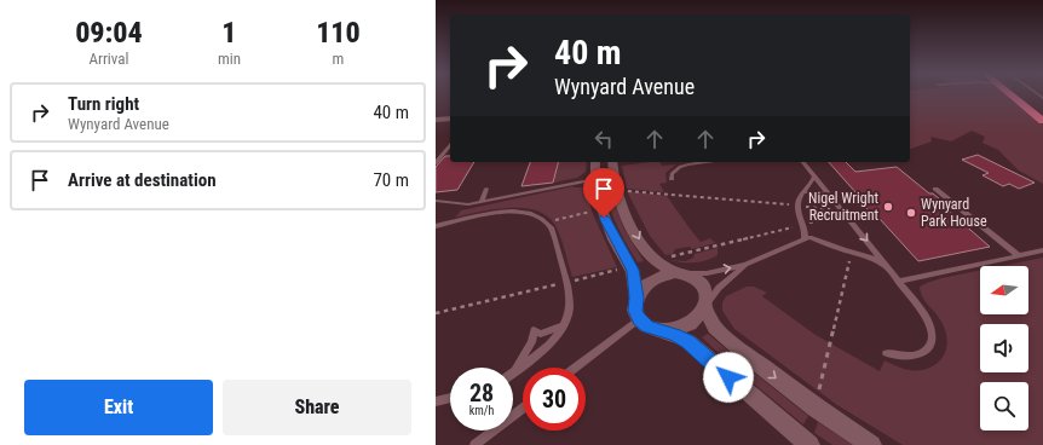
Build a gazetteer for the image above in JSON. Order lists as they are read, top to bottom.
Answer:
{
  "places": ["Nigel Wright Recruitment", "Wynyard Park House"],
  "north": "left",
  "page": {
    "eta": [
      "09:04",
      "Arrival",
      "1",
      "min",
      "110",
      "m"
    ],
    "turn": ["40 m", "Wynyard Avenue"],
    "list": [
      {
        "name": "Turn right",
        "note": "Wynyard Avenue",
        "value": "40 m"
      },
      {
        "name": "Arrive at destination",
        "value": "70 m"
      }
    ],
    "speed": "28 km/h",
    "limit": "30",
    "buttons": ["Exit", "Share"]
  }
}
